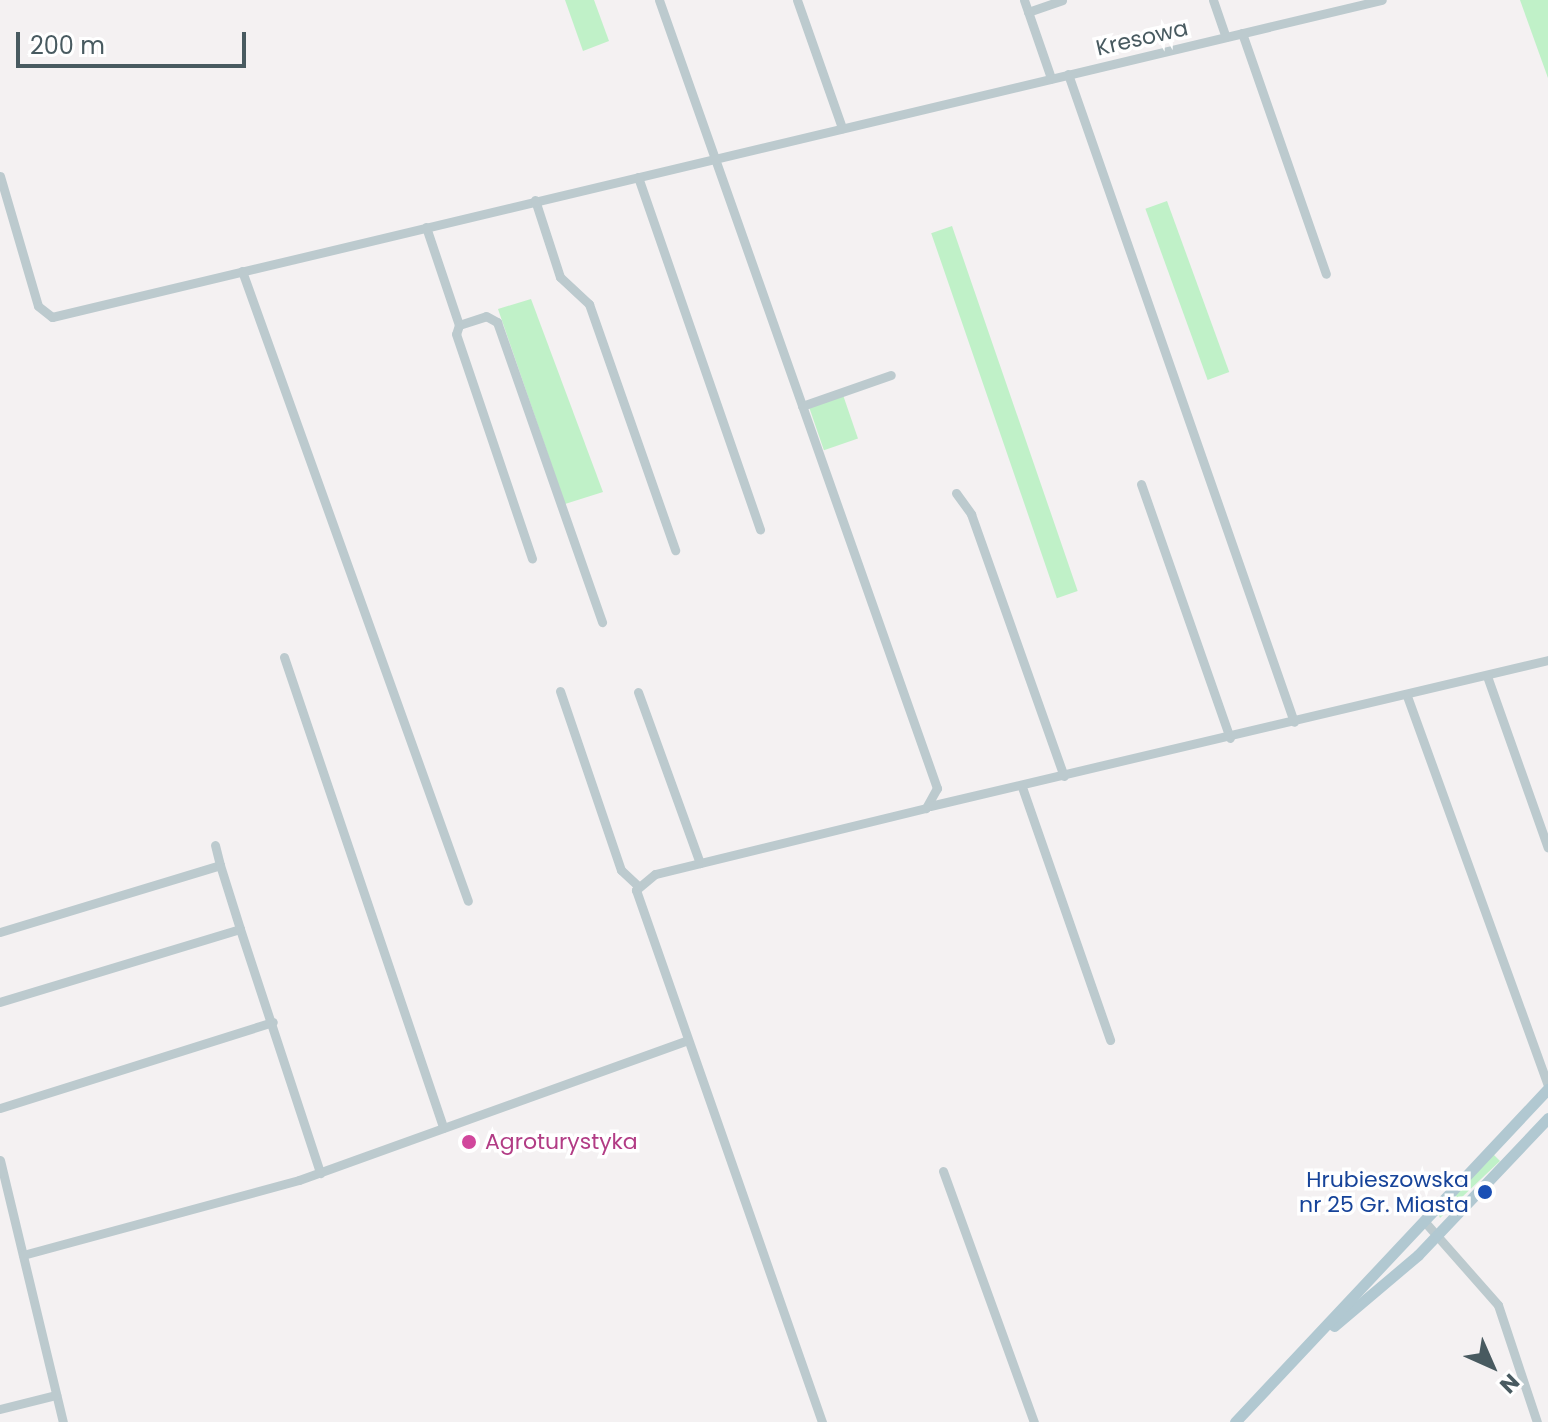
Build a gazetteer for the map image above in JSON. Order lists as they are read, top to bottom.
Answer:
{
  "streets": {
    "street": ["Kresowa"]
  },
  "places": ["Agroturystyka", "Hrubieszowska nr 25 Gr. Miasta"],
  "scale_bar": "200 m",
  "north": "bottom right"
}
